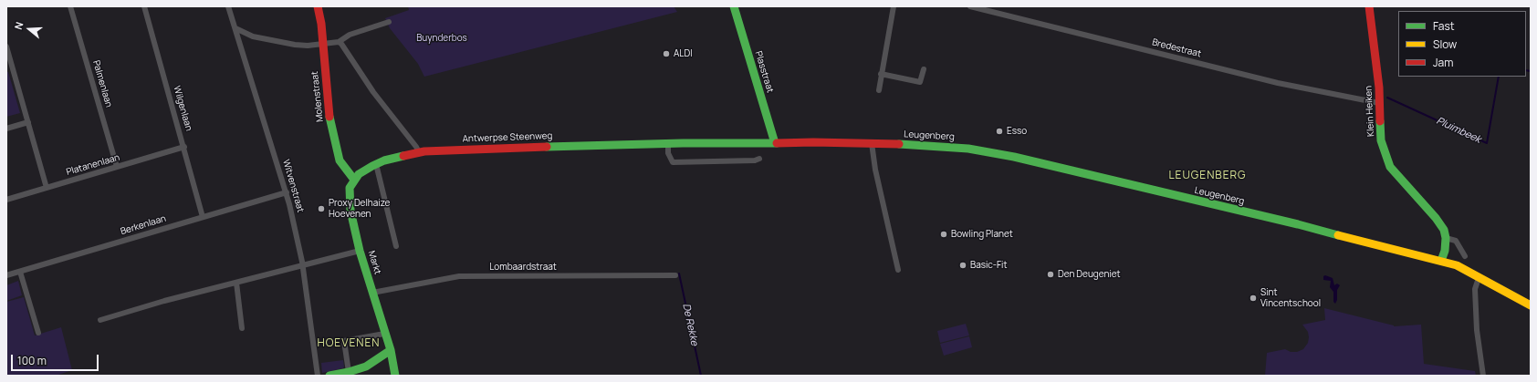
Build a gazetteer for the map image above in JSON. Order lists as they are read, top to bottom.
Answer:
{
  "streets": {
    "main road": [
      "Plasstraat",
      "Molenstraat",
      "Klein Heiken",
      "Leugenberg",
      "Antwerpse Steenweg",
      "Markt"
    ],
    "street": [
      "Bredestraat",
      "Palmenlaan",
      "Wilgenlaan",
      "Platanenlaan",
      "Witvenstraat",
      "Berkenlaan",
      "Lombaardstraat"
    ]
  },
  "crossings": [
    ["Bredestraat", "Klein Heiken"],
    ["Plasstraat", "Leugenberg"],
    ["Plasstraat", "Antwerpse Steenweg"],
    ["Palmenlaan", "Platanenlaan"],
    ["Molenstraat", "Antwerpse Steenweg"],
    ["Molenstraat", "Markt"],
    ["Wilgenlaan", "Platanenlaan"],
    ["Wilgenlaan", "Berkenlaan"],
    ["Leugenberg", "Antwerpse Steenweg"],
    ["Antwerpse Steenweg", "Markt"],
    ["Witvenstraat", "Berkenlaan"],
    ["Markt", "Lombaardstraat"]
  ],
  "districts": ["LEUGENBERG", "HOEVENEN"],
  "water": ["Pluimbeek", "De Rekke"],
  "parks": ["Buynderbos"],
  "places": [
    "ALDI",
    "Esso",
    "Proxy Delhaize Hoevenen",
    "Bowling Planet",
    "Basic-Fit",
    "Den Deugeniet",
    "Sint Vincentschool"
  ],
  "legend": ["Fast", "Slow", "Jam"],
  "scale_bar": "100 m",
  "north": "left"
}
